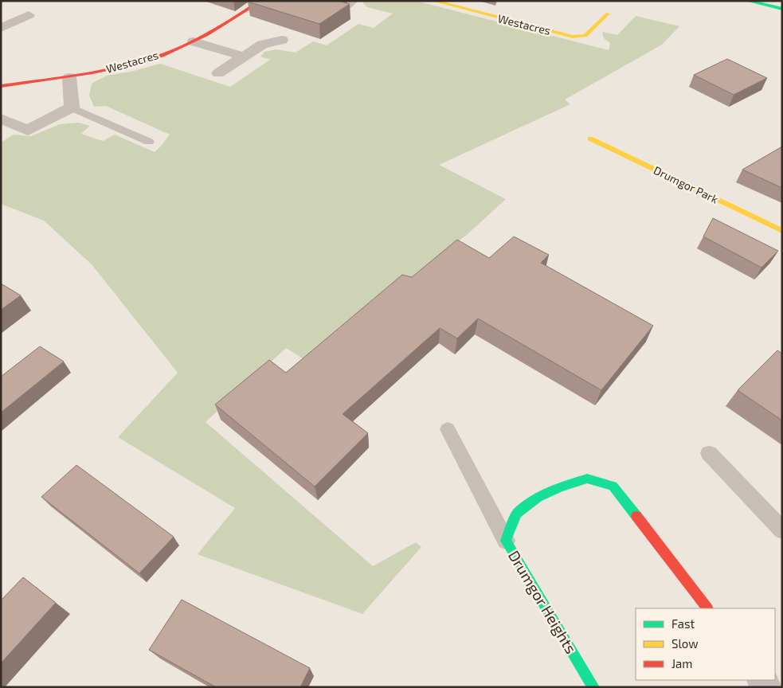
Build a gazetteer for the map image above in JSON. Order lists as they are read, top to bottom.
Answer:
{
  "streets": {
    "street": ["Westacres", "Drumgor Park", "Drumgor Heights"]
  },
  "legend": ["Fast", "Slow", "Jam"]
}
